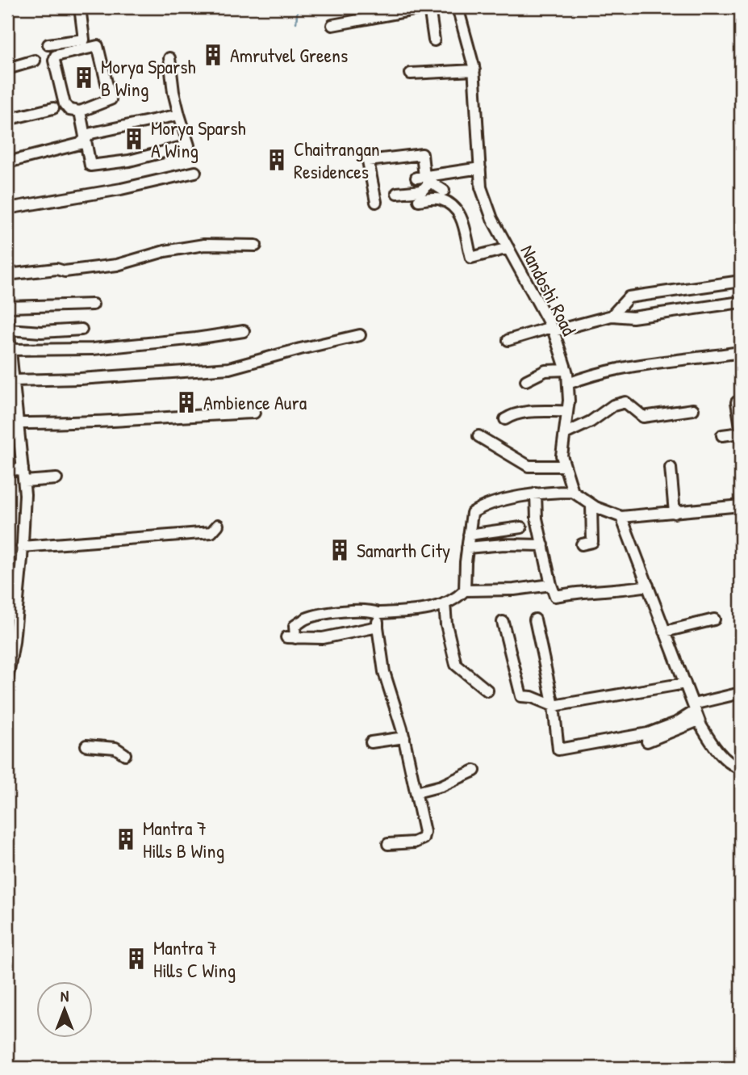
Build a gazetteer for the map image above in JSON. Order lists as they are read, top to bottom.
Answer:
{
  "streets": {
    "street": ["Nandoshi Road"]
  },
  "places": {
    "building": [
      "Amrutvel Greens",
      "Morya Sparsh B Wing",
      "Morya Sparsh A Wing",
      "Chaitrangan Residences",
      "Ambience Aura",
      "Samarth City",
      "Mantra 7 Hills B Wing",
      "Mantra 7 Hills C Wing"
    ]
  },
  "north": "top"
}
